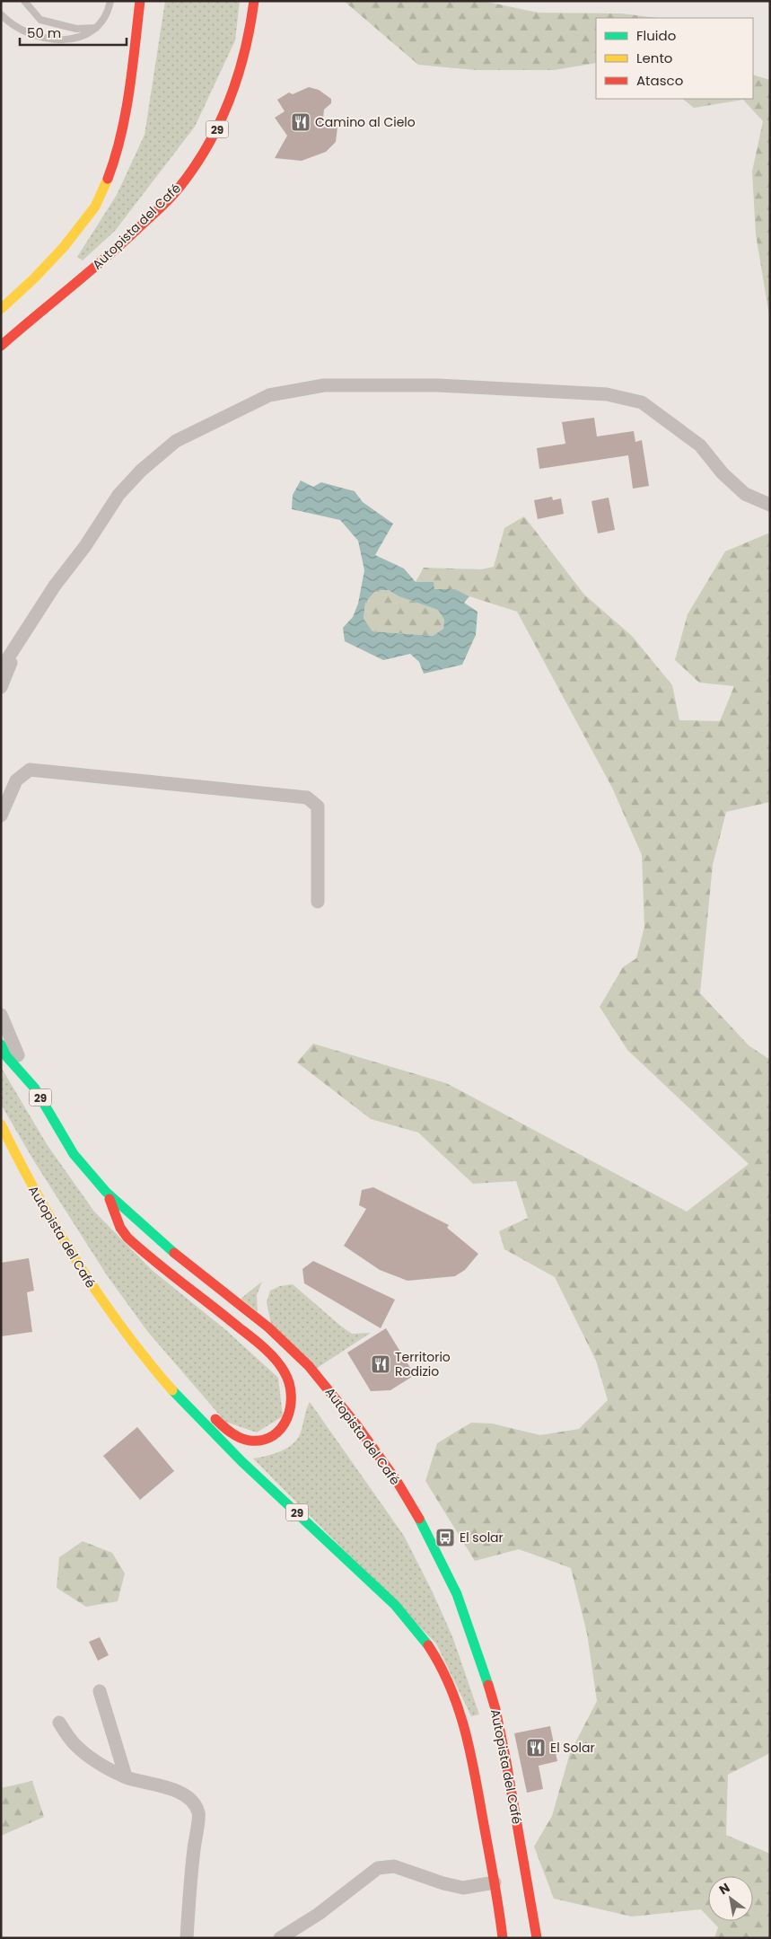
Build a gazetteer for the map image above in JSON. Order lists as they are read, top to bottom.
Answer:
{
  "streets": {
    "highway": ["29", "Autopista del Café"]
  },
  "places": {
    "restaurant": ["Camino al Cielo", "Territorio Rodizio", "El Solar"],
    "bus stop": ["El solar"]
  },
  "legend": ["Fluido", "Lento", "Atasco"],
  "scale_bar": "50 m",
  "north": "top left"
}
